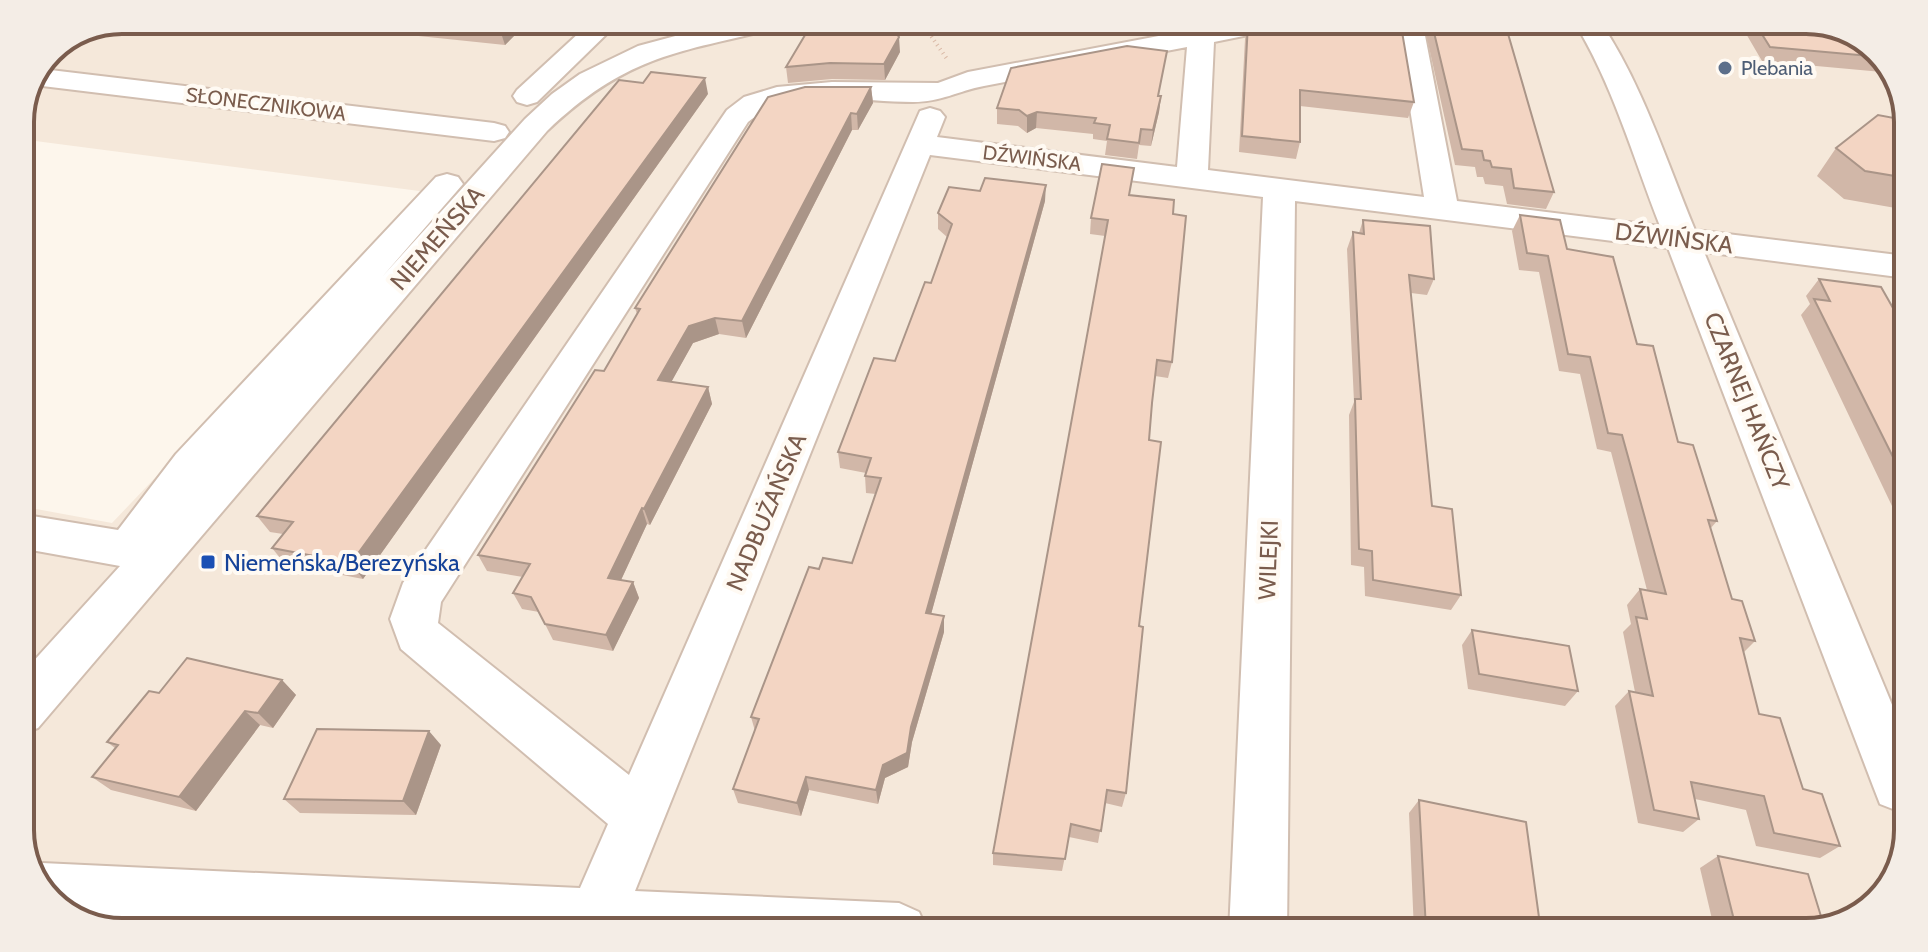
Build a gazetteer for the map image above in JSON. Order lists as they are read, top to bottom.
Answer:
{
  "streets": {
    "street": [
      "SŁONECZNIKOWA",
      "DŹWIŃSKA",
      "NIEMEŃSKA",
      "CZARNEJ HAŃCZY",
      "NADBUŻAŃSKA",
      "WILEJKI"
    ]
  },
  "crossings": [
    ["SŁONECZNIKOWA", "NIEMEŃSKA"],
    ["DŹWIŃSKA", "CZARNEJ HAŃCZY"],
    ["DŹWIŃSKA", "NADBUŻAŃSKA"],
    ["DŹWIŃSKA", "WILEJKI"]
  ],
  "places": {
    "other": ["Plebania"],
    "transit": ["Niemeńska/Berezyńska"]
  }
}
